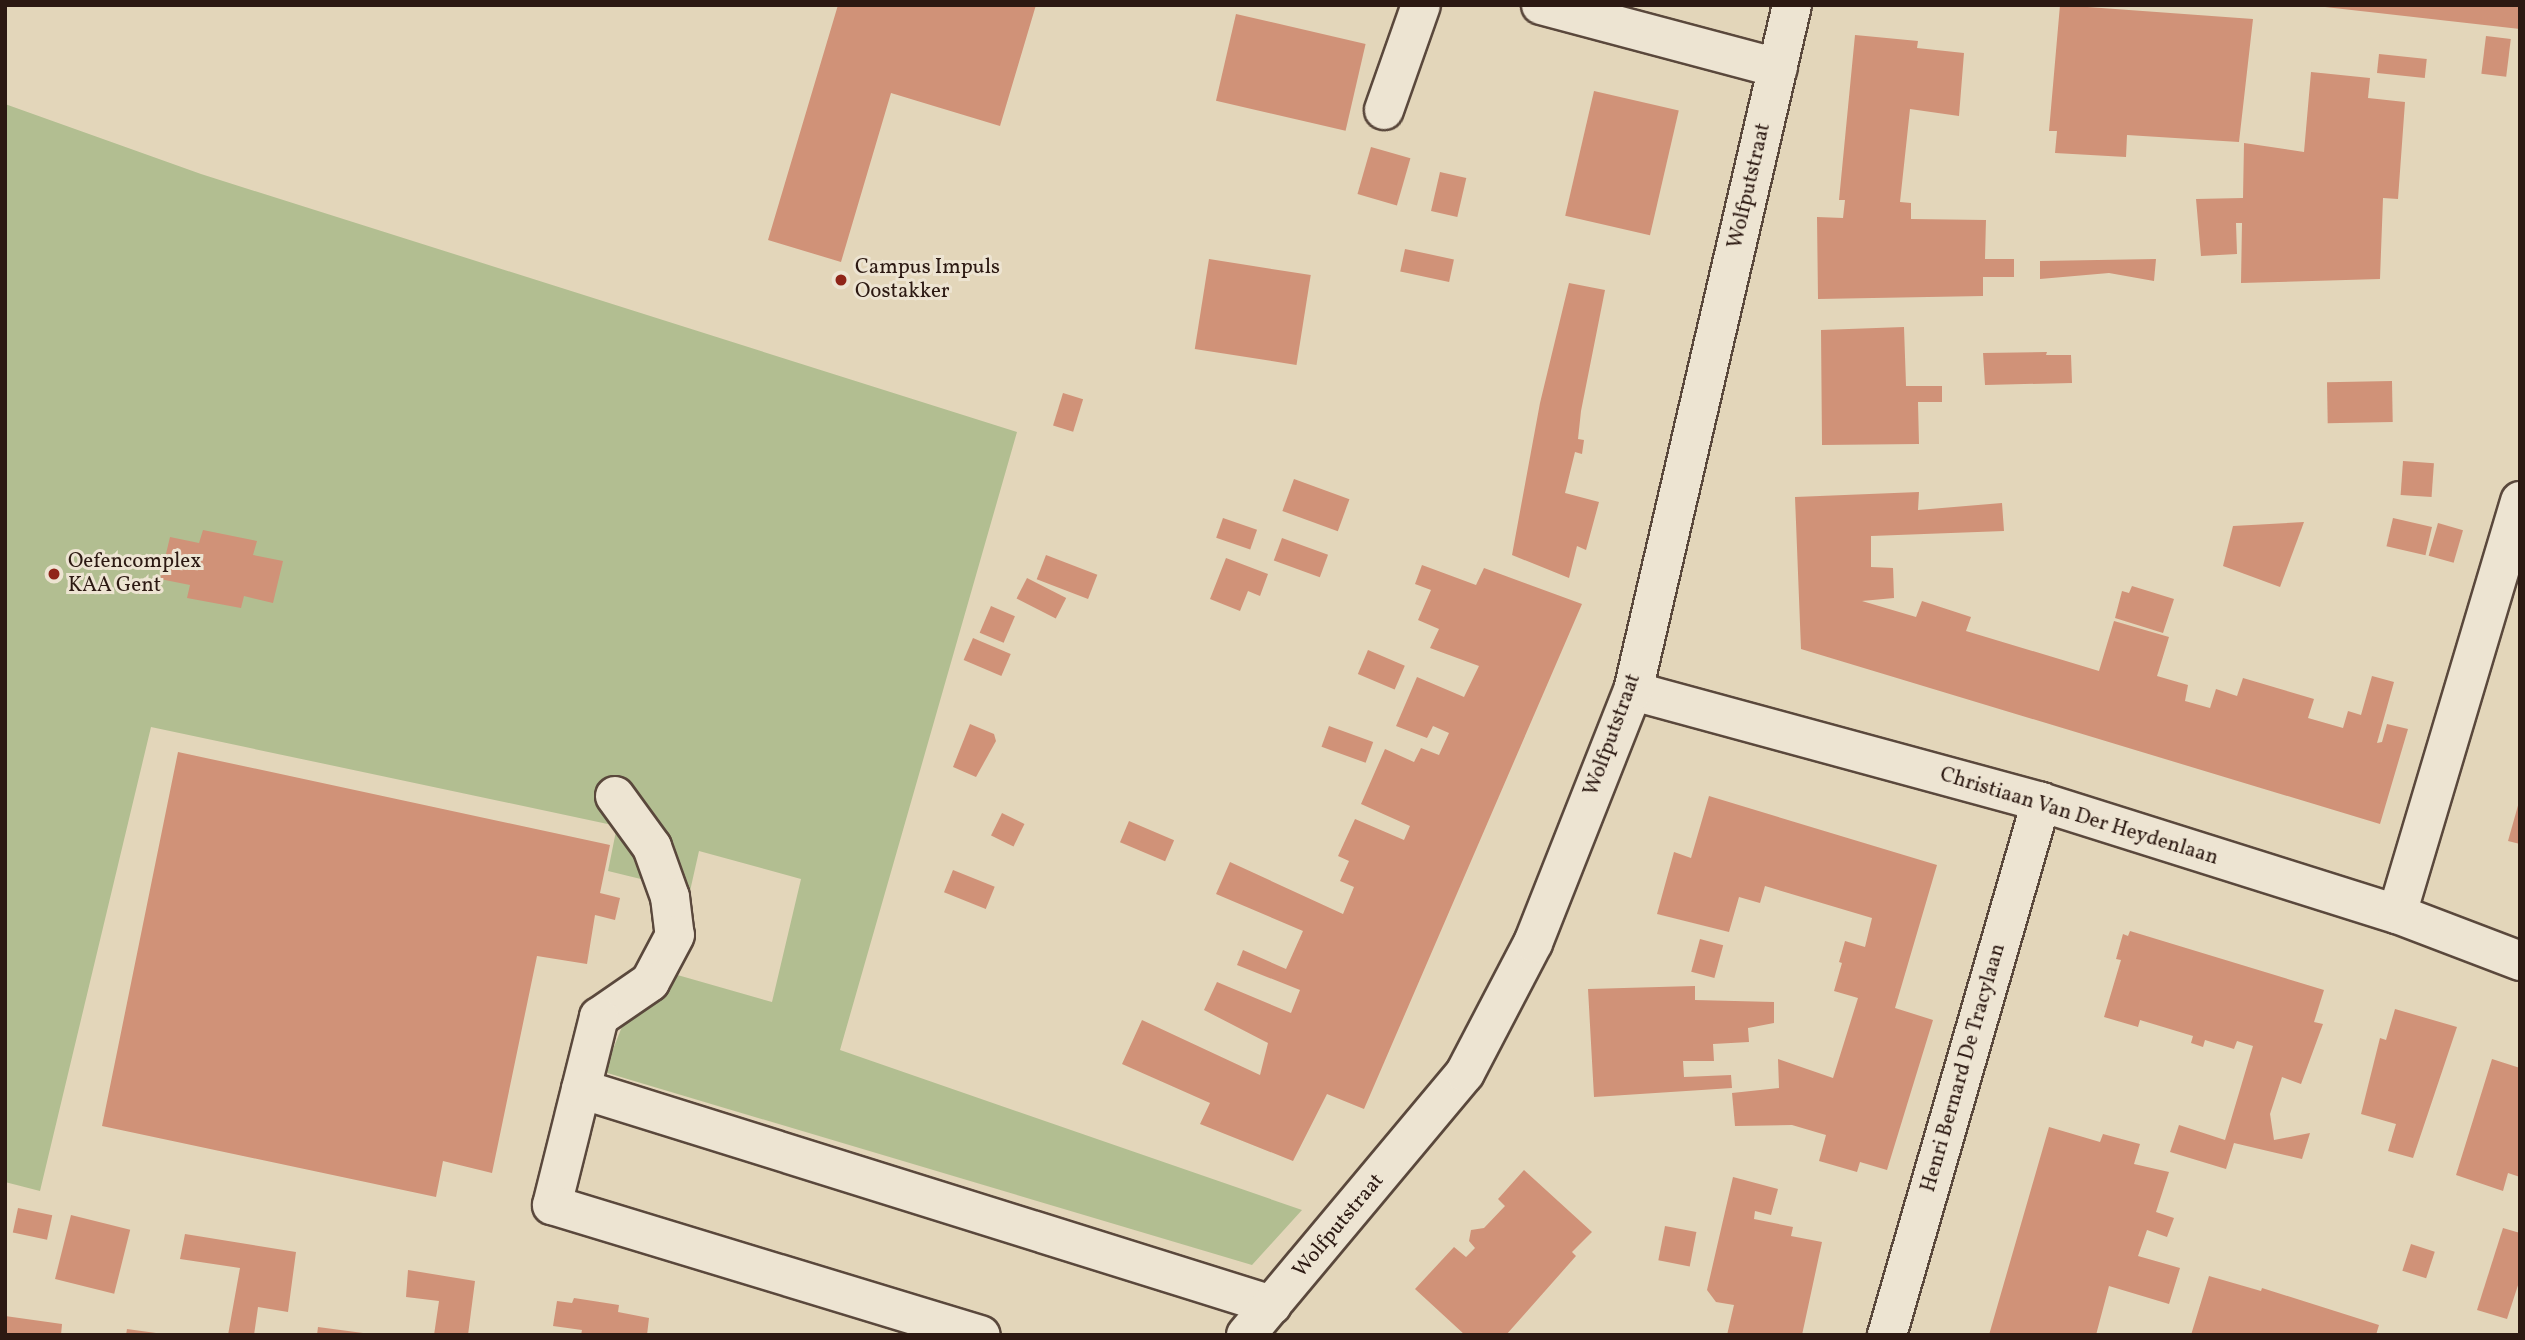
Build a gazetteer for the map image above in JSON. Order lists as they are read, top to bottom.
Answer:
{
  "streets": {
    "street": ["Wolfputstraat", "Christiaan Van Der Heydenlaan", "Henri Bernard De Tracylaan"]
  },
  "crossings": [
    ["Wolfputstraat", "Christiaan Van Der Heydenlaan"],
    ["Christiaan Van Der Heydenlaan", "Henri Bernard De Tracylaan"]
  ],
  "places": ["Campus Impuls Oostakker", "Oefencomplex KAA Gent"]
}
